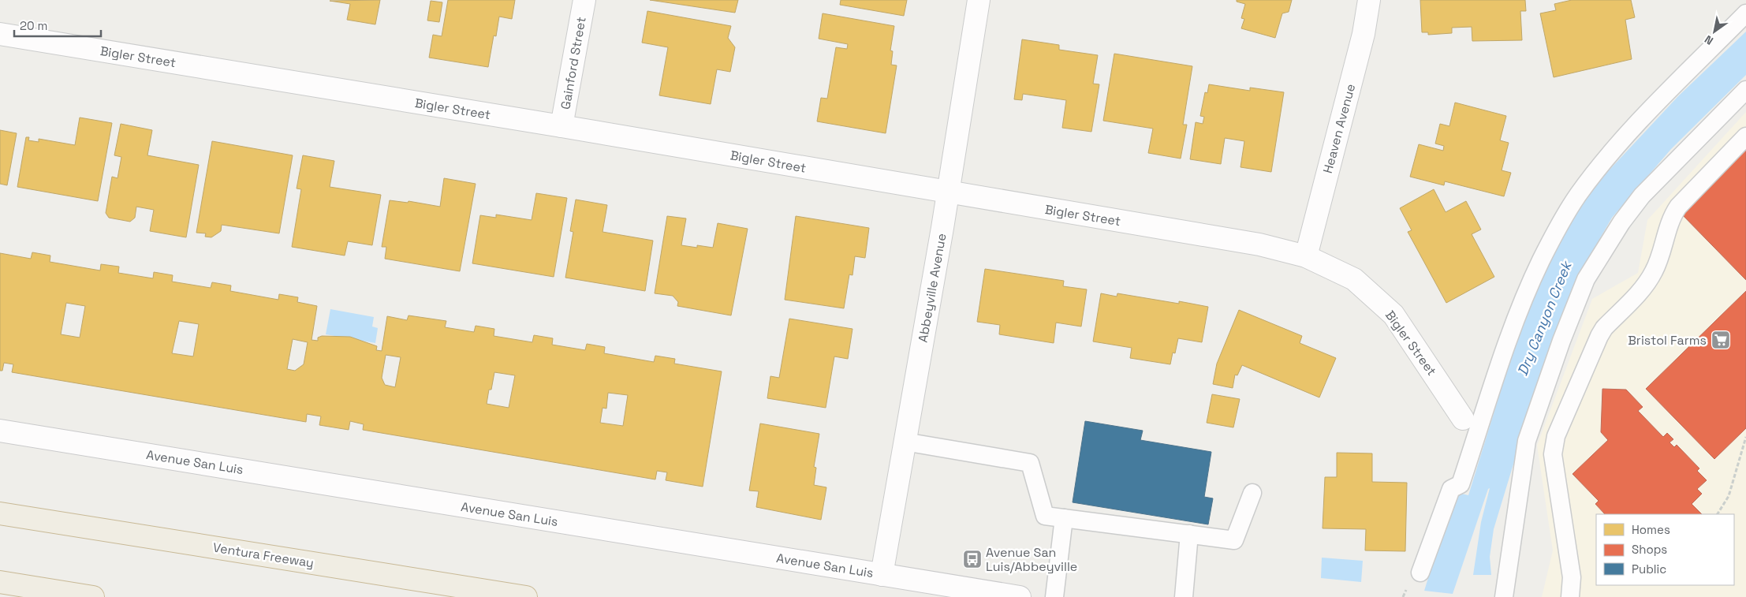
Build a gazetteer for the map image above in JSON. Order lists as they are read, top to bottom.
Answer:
{
  "streets": {
    "highway": ["Ventura Freeway"],
    "street": [
      "Bigler Street",
      "Gainford Street",
      "Heaven Avenue",
      "Abbeyville Avenue",
      "Avenue San Luis"
    ]
  },
  "crossings": [
    ["Bigler Street", "Gainford Street"],
    ["Bigler Street", "Heaven Avenue"],
    ["Bigler Street", "Abbeyville Avenue"],
    ["Abbeyville Avenue", "Avenue San Luis"]
  ],
  "water": ["Dry Canyon Creek"],
  "places": {
    "supermarket": ["Bristol Farms"],
    "bus stop": ["Avenue San Luis/Abbeyville"]
  },
  "legend": ["Homes", "Shops", "Public"],
  "scale_bar": "20 m",
  "north": "bottom left"
}
